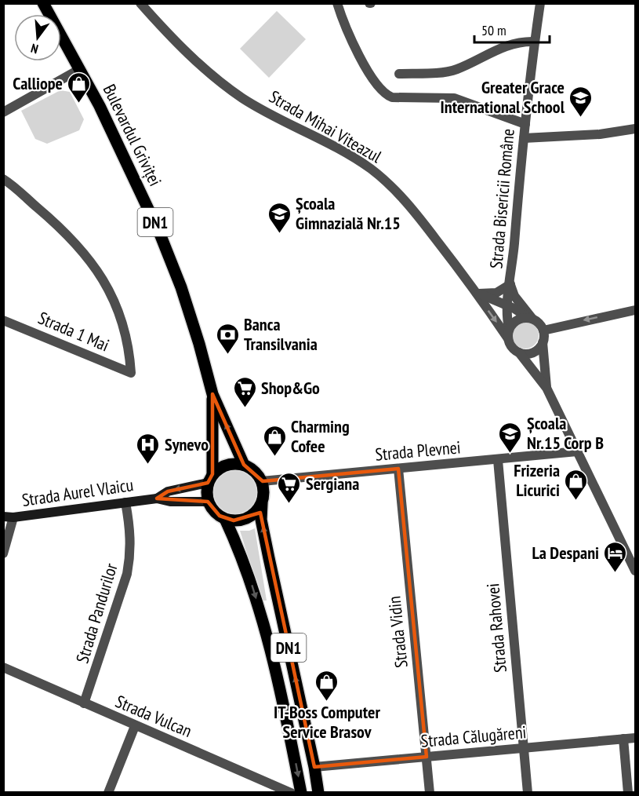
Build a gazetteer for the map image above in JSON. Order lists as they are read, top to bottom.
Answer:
{
  "streets": {
    "main road": ["Bulevardul Griviței", "DN1", "Strada Aurel Vlaicu"],
    "street": [
      "Strada Mihai Viteazul",
      "Strada Bisericii Române",
      "Strada 1 Mai",
      "Strada Plevnei",
      "Strada Pandurilor",
      "Strada Rahovei",
      "Strada Vidin",
      "Strada Vulcan",
      "Strada Călugăreni"
    ]
  },
  "crossings": [
    ["Strada Mihai Viteazul", "Strada Bisericii Române"],
    ["Bulevardul Griviței", "DN1"],
    ["Bulevardul Griviței", "Strada Plevnei"],
    ["Bulevardul Griviței", "Strada Aurel Vlaicu"],
    ["DN1", "Strada Plevnei"],
    ["DN1", "Strada Aurel Vlaicu"],
    ["DN1", "Strada Călugăreni"],
    ["Strada Plevnei", "Strada Aurel Vlaicu"],
    ["Strada Plevnei", "Strada Rahovei"],
    ["Strada Plevnei", "Strada Vidin"],
    ["Strada Aurel Vlaicu", "Strada Pandurilor"],
    ["Strada Pandurilor", "Strada Vulcan"],
    ["Strada Rahovei", "Strada Călugăreni"],
    ["Strada Vidin", "Strada Călugăreni"]
  ],
  "places": {
    "shop": [
      "Calliope",
      "Charming Cofee",
      "Frizeria Licurici",
      "IT-Boss Computer Service Brasov"
    ],
    "school or university": ["Greater Grace International School", "Școala Gimnazială Nr.15", "Școala Nr.15 Corp B"],
    "bank": ["Banca Transilvania"],
    "supermarket": ["Shop&Go", "Sergiana"],
    "hospital": ["Synevo"],
    "hotel": ["La Despani"]
  },
  "scale_bar": "50 m",
  "north": "bottom"
}
